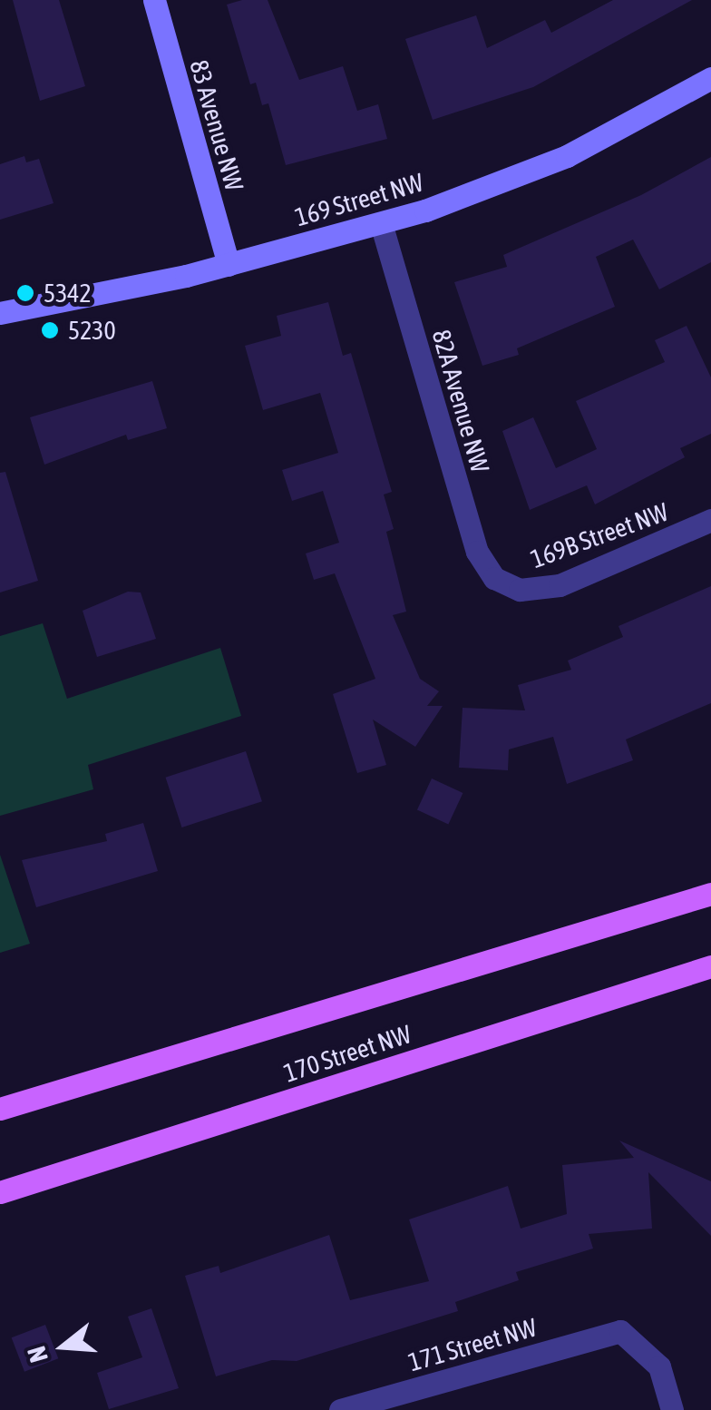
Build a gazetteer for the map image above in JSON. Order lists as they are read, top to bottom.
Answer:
{
  "streets": {
    "main road": ["170 Street NW"],
    "street": [
      "83 Avenue NW",
      "169 Street NW",
      "82A Avenue NW",
      "169B Street NW",
      "171 Street NW"
    ]
  },
  "crossings": [
    ["83 Avenue NW", "169 Street NW"],
    ["169 Street NW", "82A Avenue NW"],
    ["82A Avenue NW", "169B Street NW"]
  ],
  "places": ["5342", "5230"],
  "north": "left"
}
